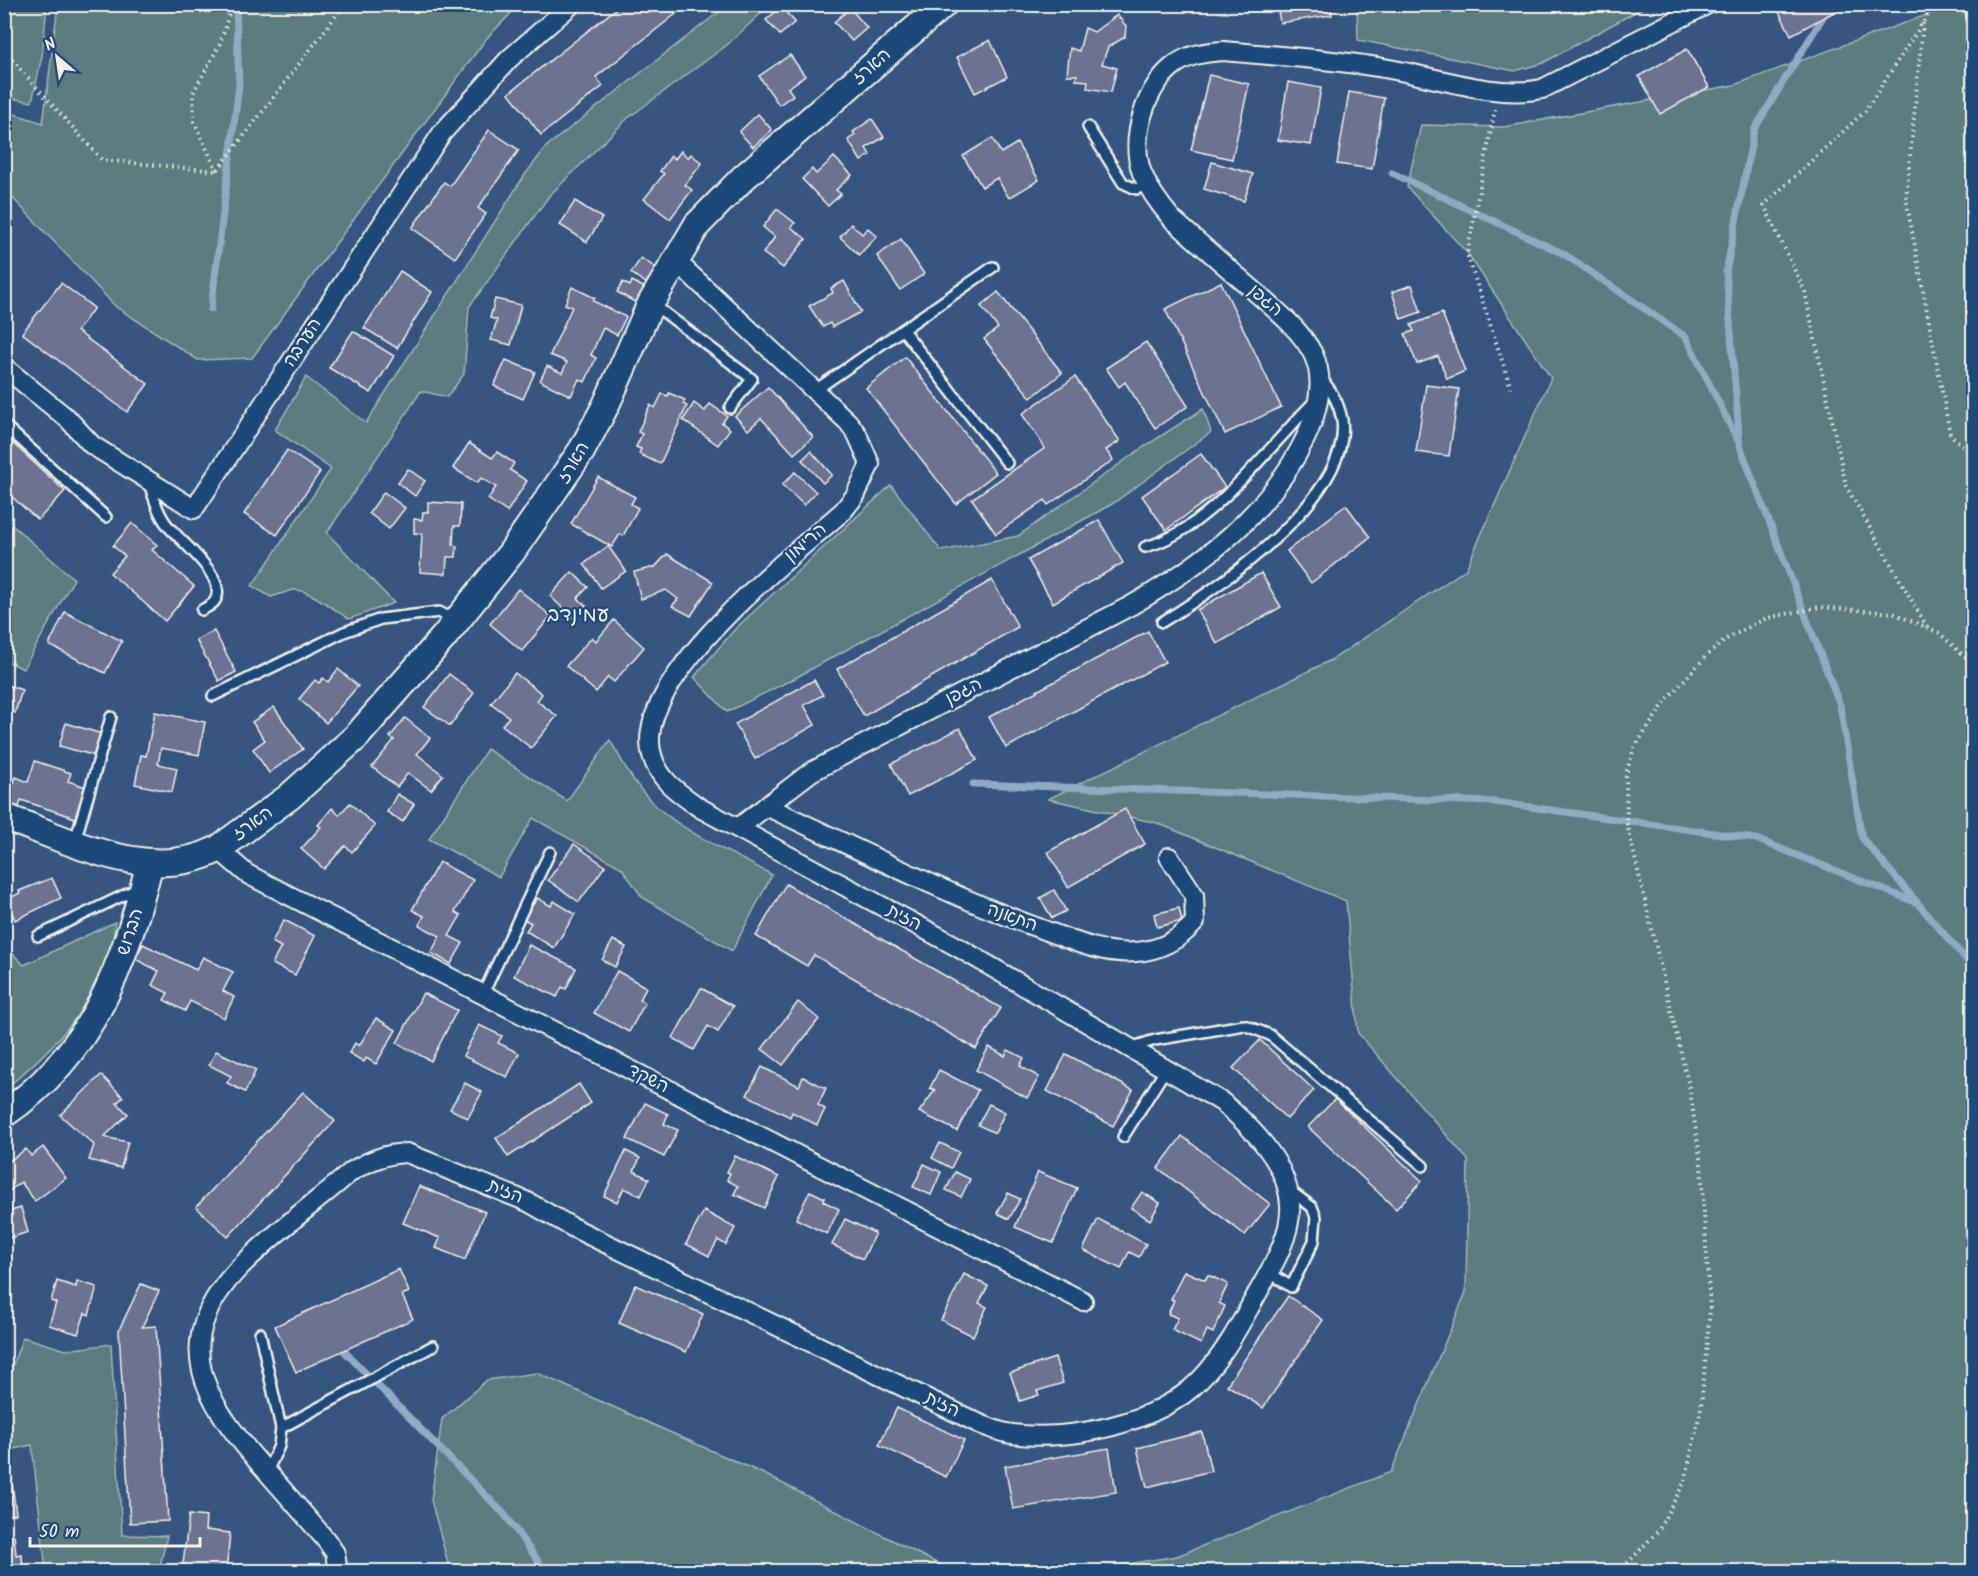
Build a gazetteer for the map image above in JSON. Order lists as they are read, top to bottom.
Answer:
{
  "streets": {
    "street": [
      "הארז",
      "הגפן",
      "הערבה",
      "הרימון",
      "הזית",
      "התאנה",
      "הברוש",
      "השקד"
    ]
  },
  "crossings": [
    ["הארז", "הרימון"],
    ["הארז", "הברוש"],
    ["הארז", "השקד"],
    ["הגפן", "הרימון"],
    ["הגפן", "הזית"],
    ["הגפן", "התאנה"],
    ["הרימון", "הזית"]
  ],
  "districts": ["עמינדב"],
  "scale_bar": "50 m",
  "north": "top left"
}
